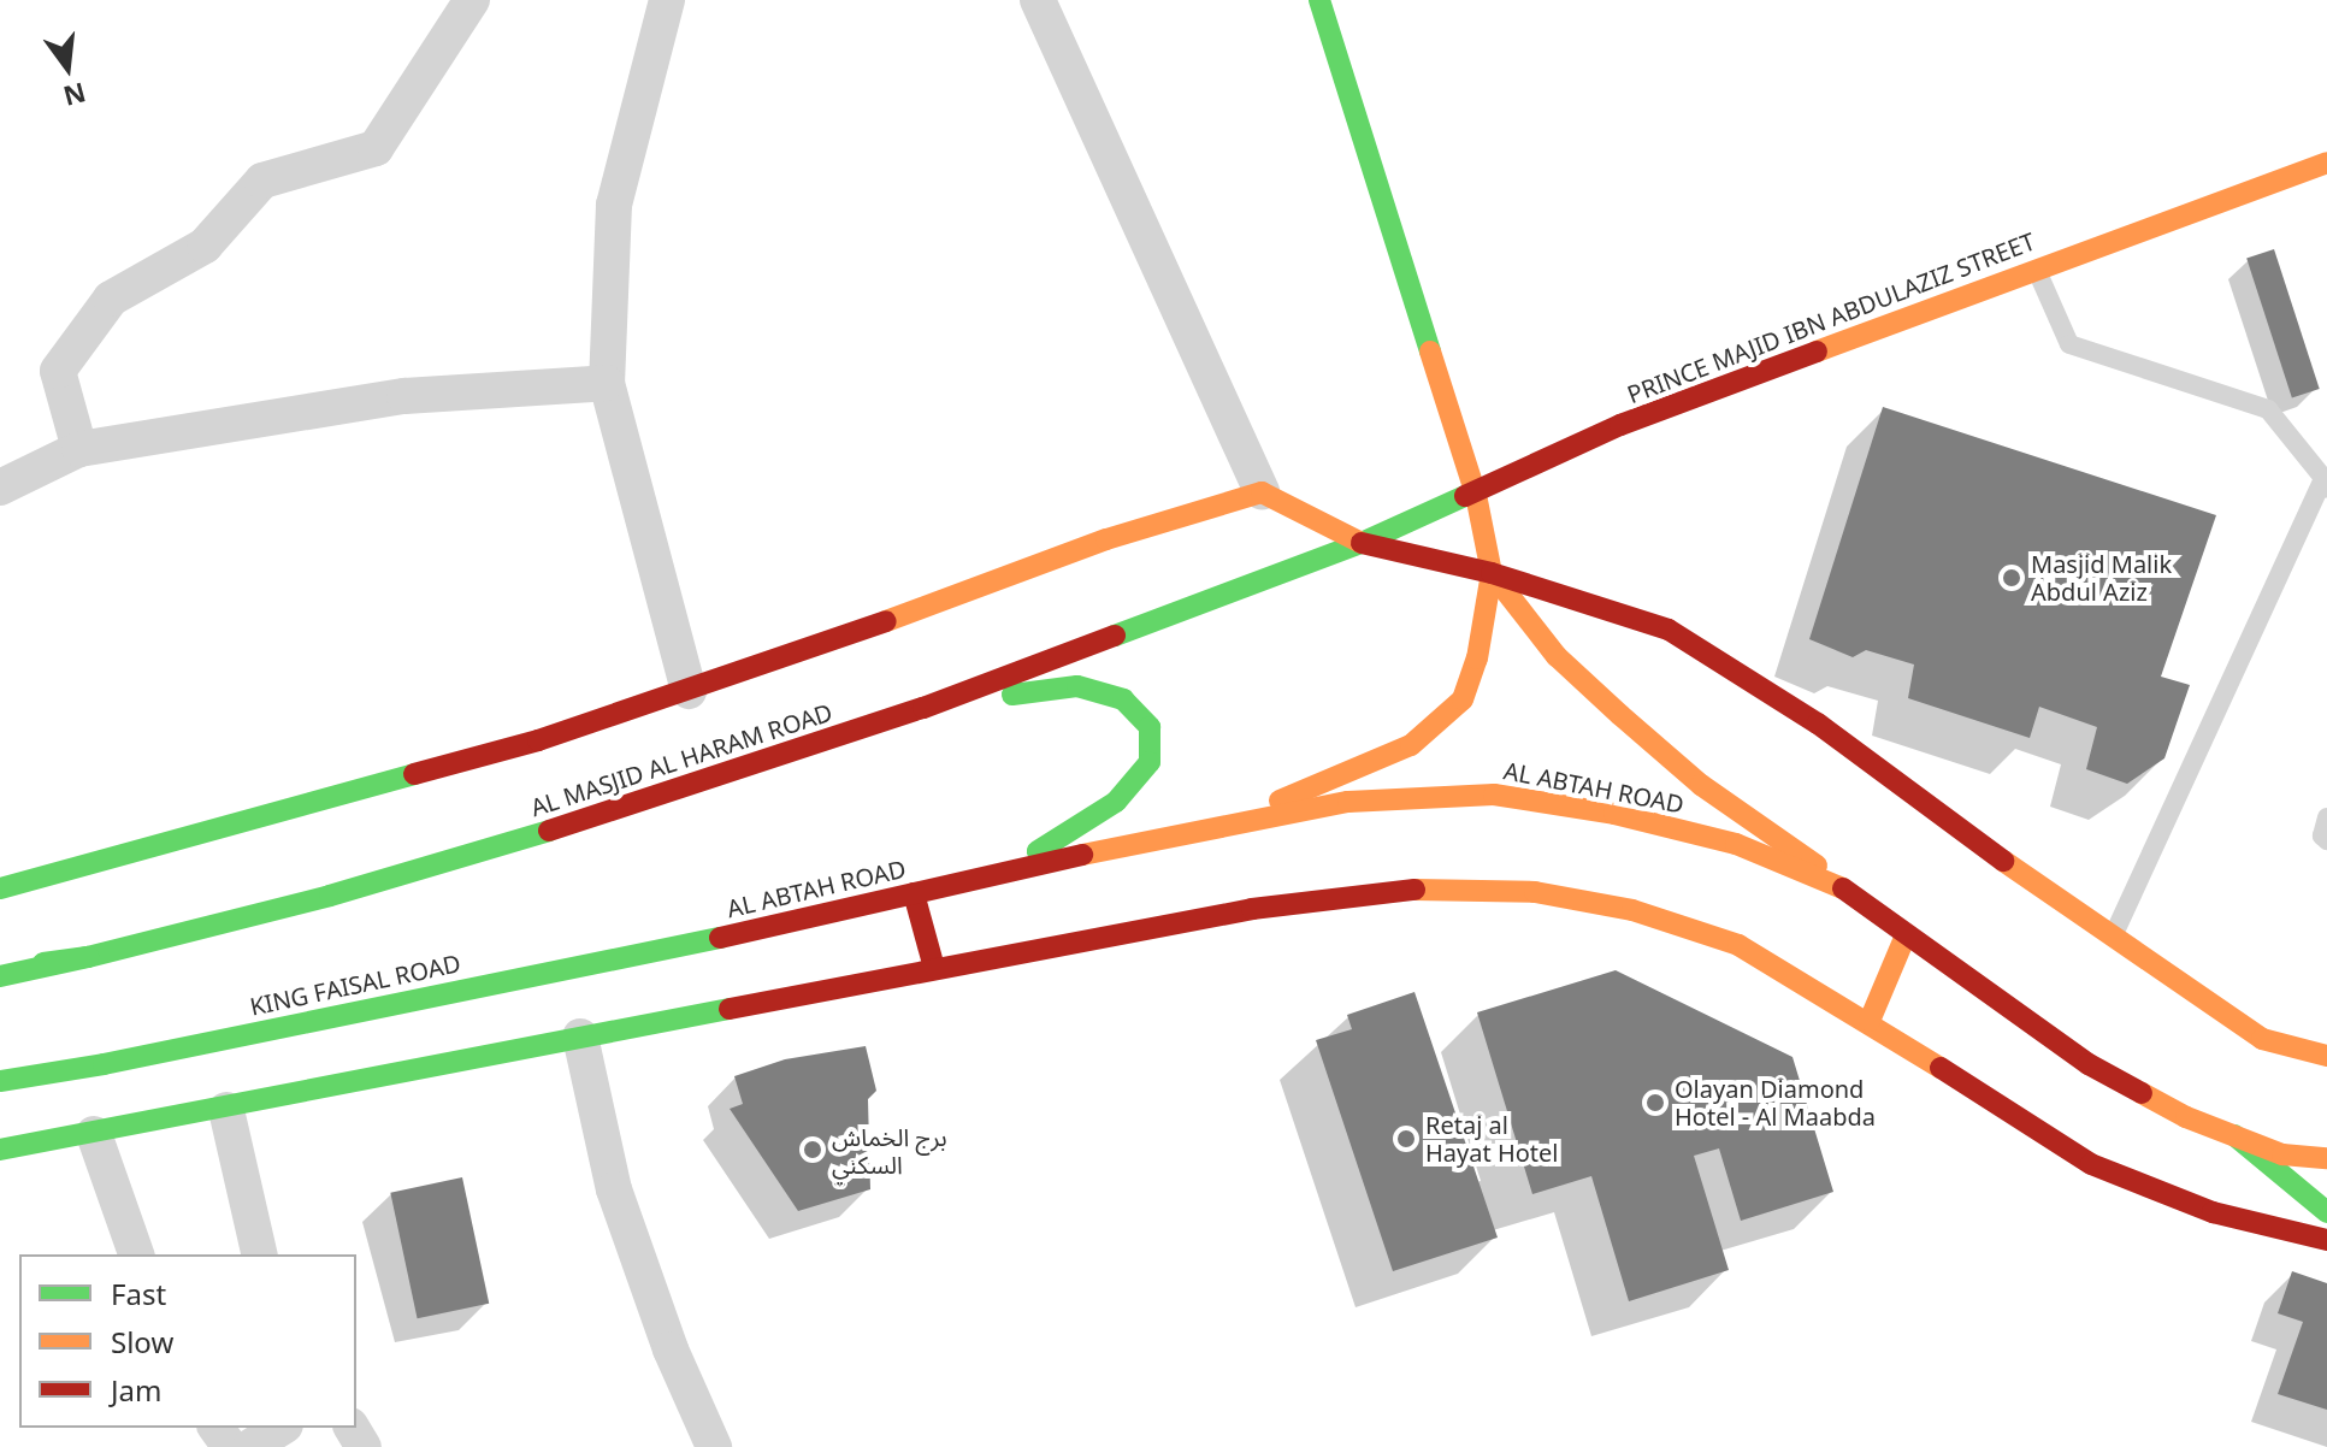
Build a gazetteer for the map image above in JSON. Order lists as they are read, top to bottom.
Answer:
{
  "streets": {
    "main road": [
      "PRINCE MAJID IBN ABDULAZIZ STREET",
      "AL MASJID AL HARAM ROAD",
      "AL ABTAH ROAD",
      "KING FAISAL ROAD"
    ]
  },
  "crossings": [
    ["PRINCE MAJID IBN ABDULAZIZ STREET", "AL MASJID AL HARAM ROAD"],
    ["AL ABTAH ROAD", "KING FAISAL ROAD"]
  ],
  "places": [
    "Masjid Malik Abdul Aziz",
    "Olayan Diamond Hotel - Al Maabda",
    "Retaj al Hayat Hotel",
    "برج الخماش السكني"
  ],
  "legend": ["Fast", "Slow", "Jam"],
  "north": "bottom"
}
